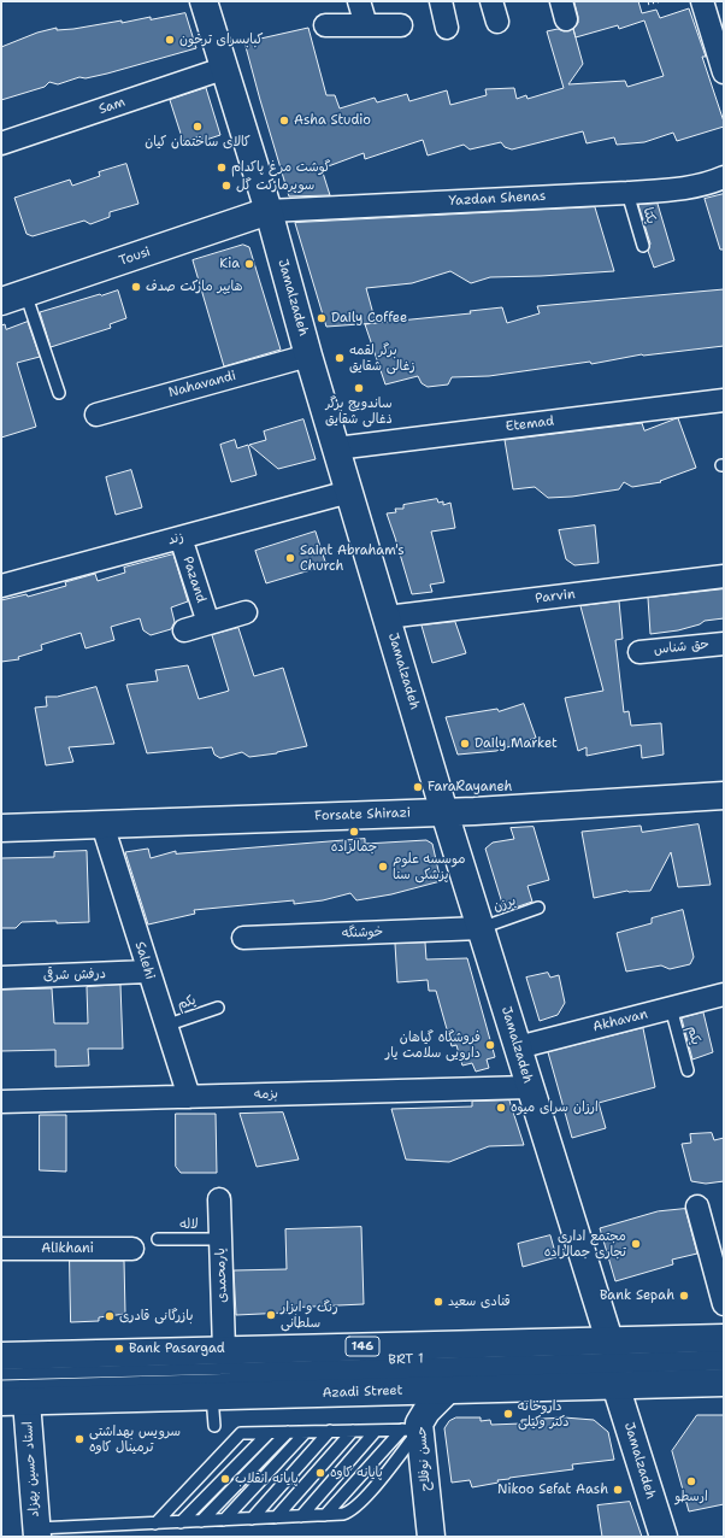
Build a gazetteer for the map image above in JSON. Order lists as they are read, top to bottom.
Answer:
{
  "streets": {
    "main road": [
      "Tousi",
      "Jamalzadeh",
      "Forsate Shirazi",
      "146",
      "Azadi Street",
      "حسن نوفلاح",
      "استاد حسین بهزاد"
    ],
    "street": [
      "Sam",
      "Yazdan Shenas",
      "Nahavandi",
      "Etemad",
      "زند",
      "Pazand",
      "Parvin",
      "حق شناس",
      "خوشنگه",
      "Salehi",
      "درفش شرقی",
      "Akhavan",
      "بزمه",
      "Alikhani",
      "یارمحمدی"
    ],
    "lane": [
      "یکتا",
      "برزن",
      "یکم",
      "لاله",
      "BRT 1"
    ]
  },
  "crossings": [
    ["Sam", "Jamalzadeh"],
    ["Yazdan Shenas", "یکتا"],
    ["Yazdan Shenas", "Tousi"],
    ["Yazdan Shenas", "Jamalzadeh"],
    ["Tousi", "Jamalzadeh"],
    ["Jamalzadeh", "Nahavandi"],
    ["Jamalzadeh", "Etemad"],
    ["Jamalzadeh", "زند"],
    ["Jamalzadeh", "Parvin"],
    ["Jamalzadeh", "Forsate Shirazi"],
    ["Jamalzadeh", "برزن"],
    ["Jamalzadeh", "خوشنگه"],
    ["Jamalzadeh", "Akhavan"],
    ["Jamalzadeh", "بزمه"],
    ["Jamalzadeh", "146"],
    ["Jamalzadeh", "Azadi Street"],
    ["زند", "Pazand"],
    ["Forsate Shirazi", "Salehi"],
    ["برزن", "خوشنگه"],
    ["Salehi", "درفش شرقی"],
    ["Salehi", "یکم"],
    ["Salehi", "بزمه"],
    ["یکم", "Akhavan"],
    ["لاله", "یارمحمدی"],
    ["یارمحمدی", "146"],
    ["Azadi Street", "حسن نوفلاح"],
    ["Azadi Street", "استاد حسین بهزاد"]
  ],
  "places": [
    "کبابسرای ترخون",
    "Asha Studio",
    "کالای ساختمان کیان",
    "گوشت مرغ پاکدام",
    "سوپرمارکت گل",
    "Kia",
    "هايپر ماركت صدف",
    "Daily Coffee",
    "برگر لقمه زغالی شقایق",
    "ساندویچ برگر ذغالی شقایق",
    "Saint Abraham's Church",
    "Daily Market",
    "FaraRayaneh",
    "جمالزاده",
    "موسسه علوم پزشکی سنا",
    "فروشگاه گیاهان دارویی سلامت یار",
    "ارزان سرای میوه",
    "مجتمع اداری تجاری جمالزاده",
    "Bank Sepah",
    "قنادی سعید",
    "رنگ و ابزار سلطانی",
    "بازرگانی قادری",
    "Bank Pasargad",
    "داروخانه دکتر وکیلی",
    "سرویس بهداشتی ترمینال کاوه",
    "پایانه کاوه",
    "پایانه انقلاب",
    "ارسطو",
    "Nikoo Sefat Aash"
  ]
}
